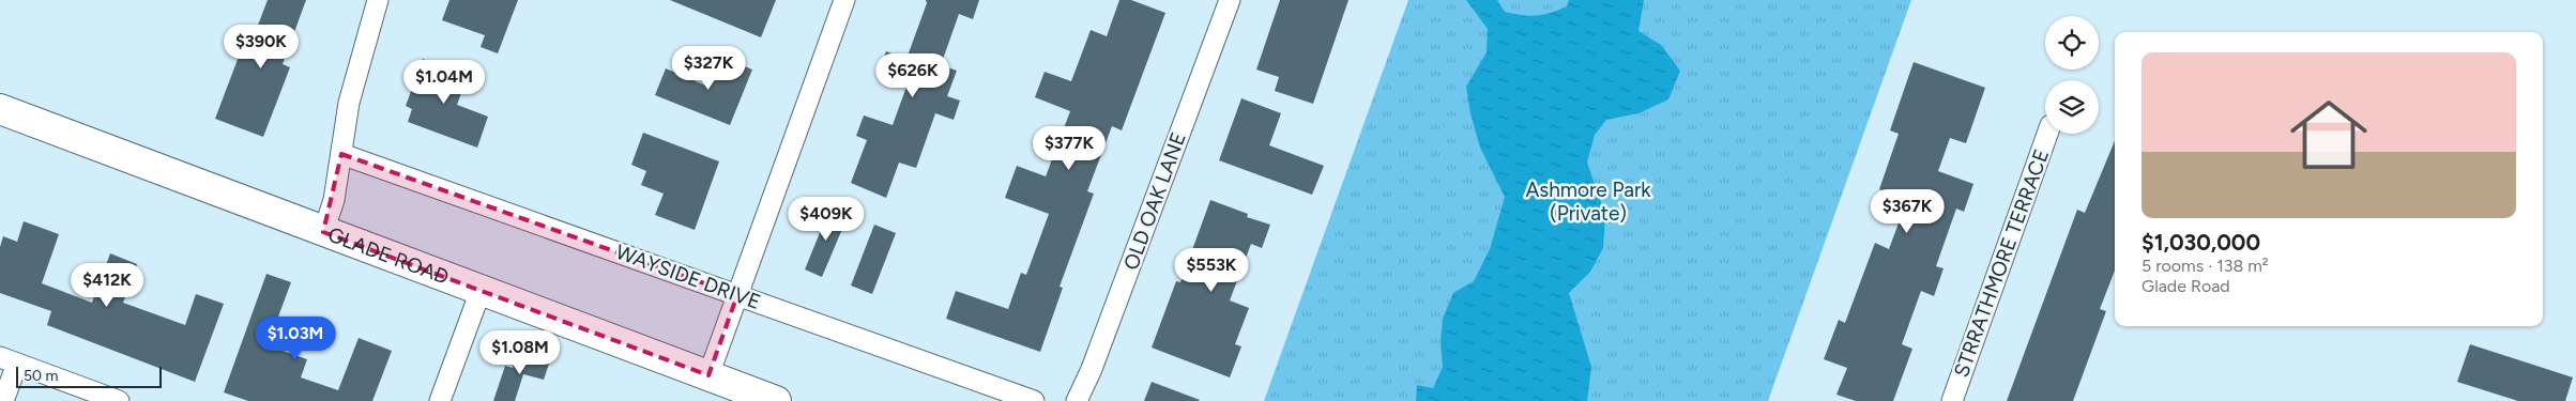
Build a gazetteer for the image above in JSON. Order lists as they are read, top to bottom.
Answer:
{
  "streets": {
    "main road": ["GLADE ROAD"],
    "street": ["OLD OAK LANE", "STRRATHMORE TERRACE", "WAYSIDE DRIVE"]
  },
  "parks": ["Ashmore Park (Private)"],
  "scale_bar": "50 m",
  "page": {
    "price": [
      "$390K",
      "$327K",
      "$626K",
      "$1.04M",
      "$377K",
      "$367K",
      "$409K",
      "$553K",
      "$412K",
      "$1.03M",
      "$1.08M"
    ],
    "list": [
      {
        "name": "$1,030,000",
        "note": "5 rooms · 138 m² · Glade Road"
      }
    ],
    "scale": "50 m"
  }
}
